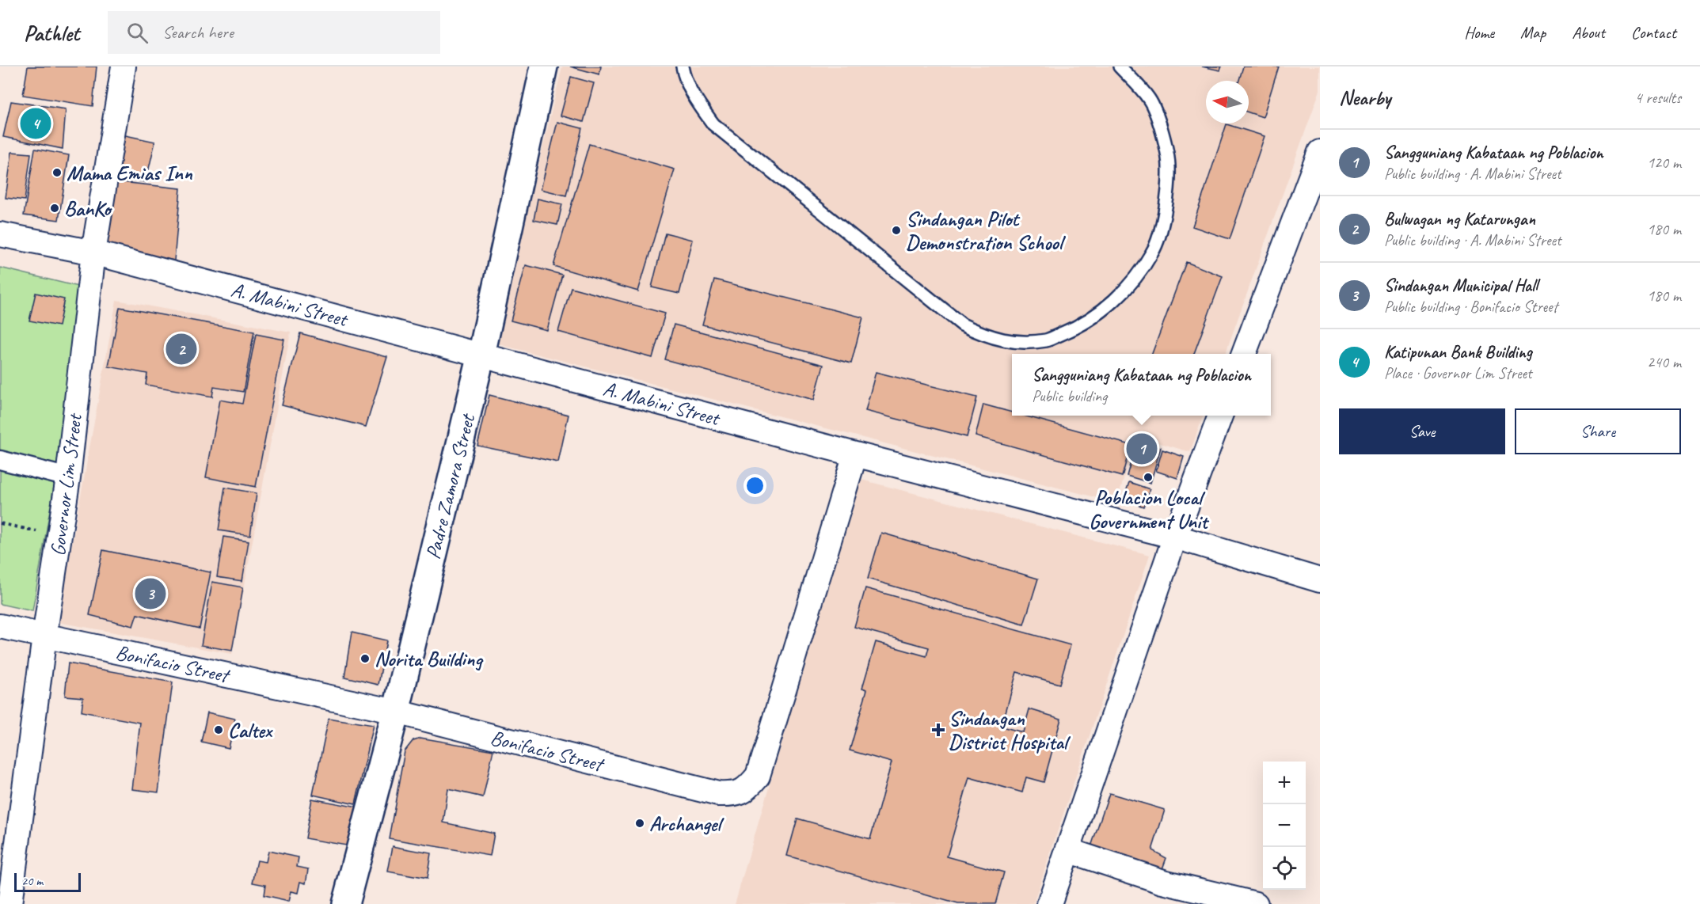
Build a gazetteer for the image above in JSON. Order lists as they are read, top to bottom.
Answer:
{
  "streets": {
    "street": [
      "A. Mabini Street",
      "Governor Lim Street",
      "Padre Zamora Street",
      "Bonifacio Street"
    ]
  },
  "crossings": [
    ["A. Mabini Street", "Governor Lim Street"],
    ["A. Mabini Street", "Padre Zamora Street"],
    ["A. Mabini Street", "Bonifacio Street"],
    ["Governor Lim Street", "Bonifacio Street"],
    ["Padre Zamora Street", "Bonifacio Street"]
  ],
  "places": {
    "other": [
      "Mama Emias Inn",
      "BanKo",
      "Sindangan Pilot Demonstration School",
      "Poblacion Local Government Unit",
      "Norita Building",
      "Caltex",
      "Archangel"
    ],
    "health": ["Sindangan District Hospital"]
  },
  "scale_bar": "20 m",
  "north": "left",
  "page": {
    "header": "Pathlet",
    "search": "Search here",
    "nav": [
      "Home",
      "Map",
      "About",
      "Contact"
    ],
    "heading": ["Nearby", "4 results"],
    "pins": [
      "4",
      "2",
      "1",
      "3"
    ],
    "list": [
      {
        "mark": "1",
        "name": "Sangguniang Kabataan ng Poblacion",
        "note": "Public building · A. Mabini Street",
        "value": "120 m"
      },
      {
        "mark": "2",
        "name": "Bulwagan ng Katarungan",
        "note": "Public building · A. Mabini Street",
        "value": "180 m"
      },
      {
        "mark": "3",
        "name": "Sindangan Municipal Hall",
        "note": "Public building · Bonifacio Street",
        "value": "180 m"
      },
      {
        "mark": "4",
        "name": "Katipunan Bank Building",
        "note": "Place · Governor Lim Street",
        "value": "240 m"
      }
    ],
    "popup": ["Sangguniang Kabataan ng Poblacion", "Public building"],
    "buttons": ["Save", "Share"],
    "map_buttons": ["+", "−"],
    "scale": "20 m"
  }
}
